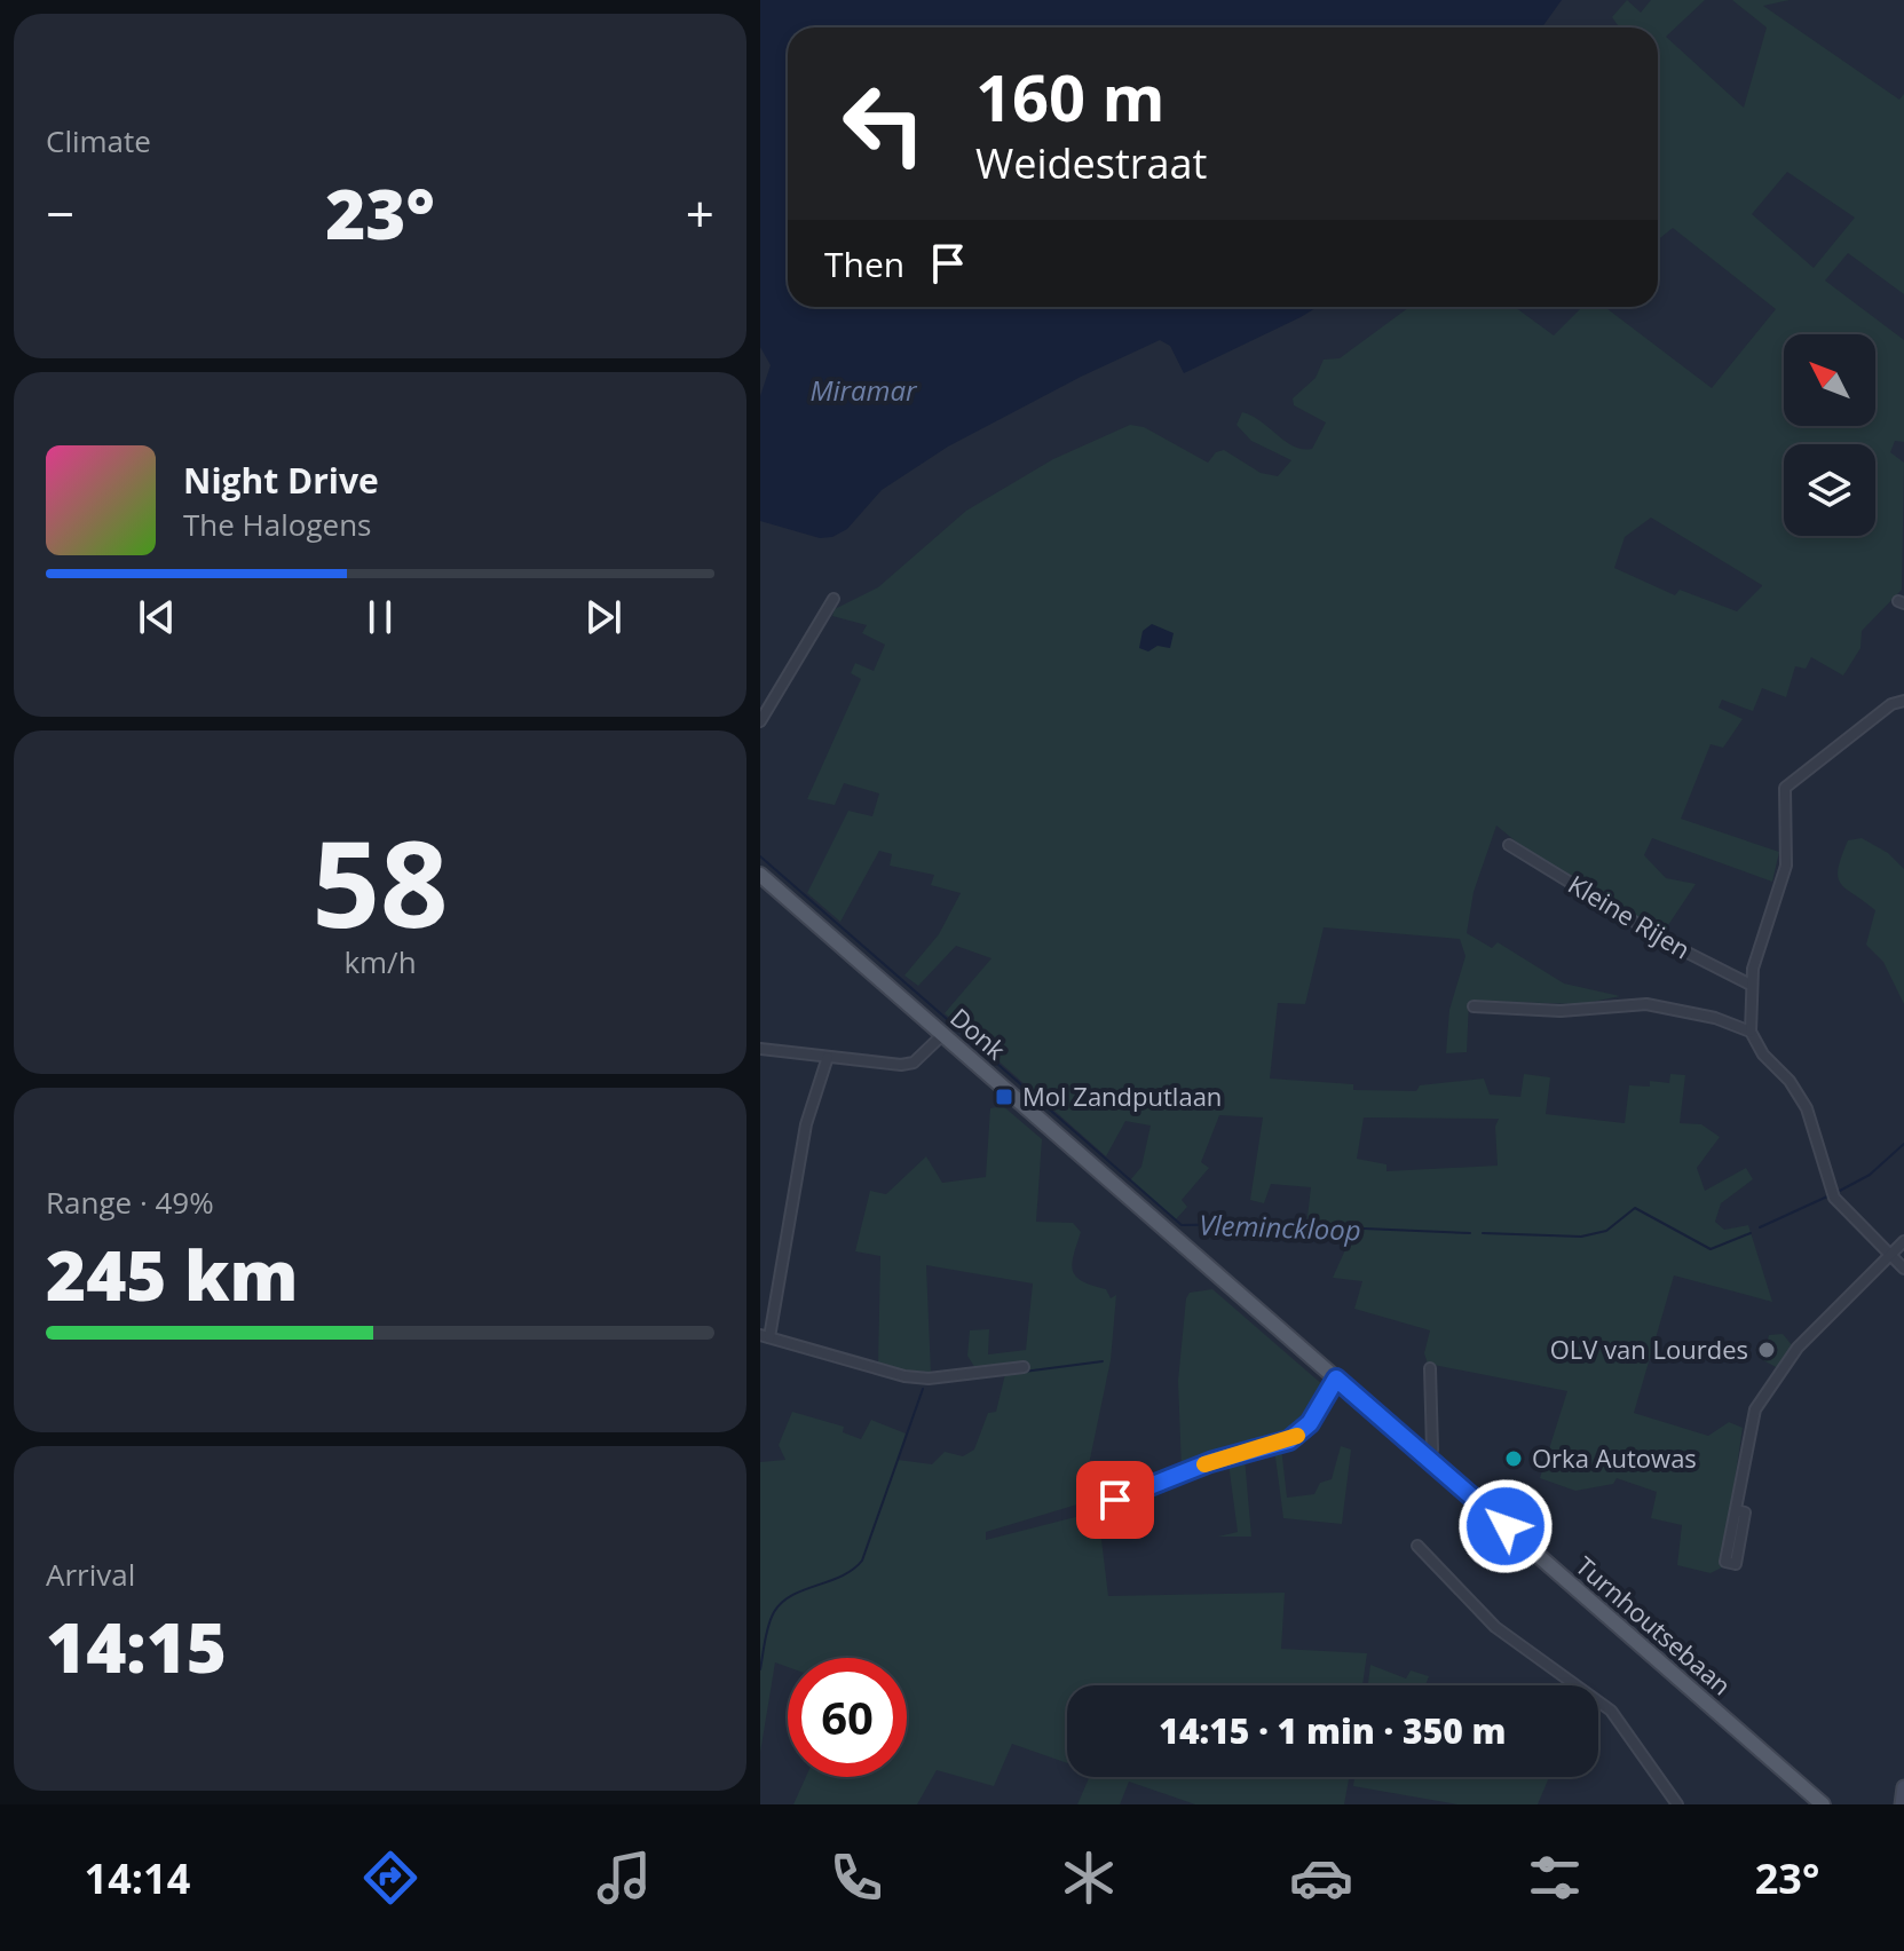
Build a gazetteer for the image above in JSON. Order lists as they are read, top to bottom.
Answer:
{
  "streets": {
    "main road": ["Donk", "Turnhoutsebaan"],
    "street": ["Kleine Rijen"]
  },
  "crossings": [
    ["Donk", "Turnhoutsebaan"]
  ],
  "water": ["Miramar", "Vleminckloop"],
  "places": {
    "transit": ["Mol Zandputlaan"],
    "other": ["OLV van Lourdes", "Orka Autowas"]
  },
  "north": "top left",
  "page": {
    "tile": [
      "Climate",
      ["58", "km/h"],
      ["Range · 49%", "245 km"],
      ["Arrival", "14:15"]
    ],
    "turn": ["160 m", "Weidestraat"],
    "heat": ["−", "23°", "+"],
    "then": "Then",
    "song": ["Night Drive", "The Halogens"],
    "limit": "60",
    "trip": "14:15 · 1 min · 350 m",
    "tabs": ["14:14", "23°"]
  }
}
